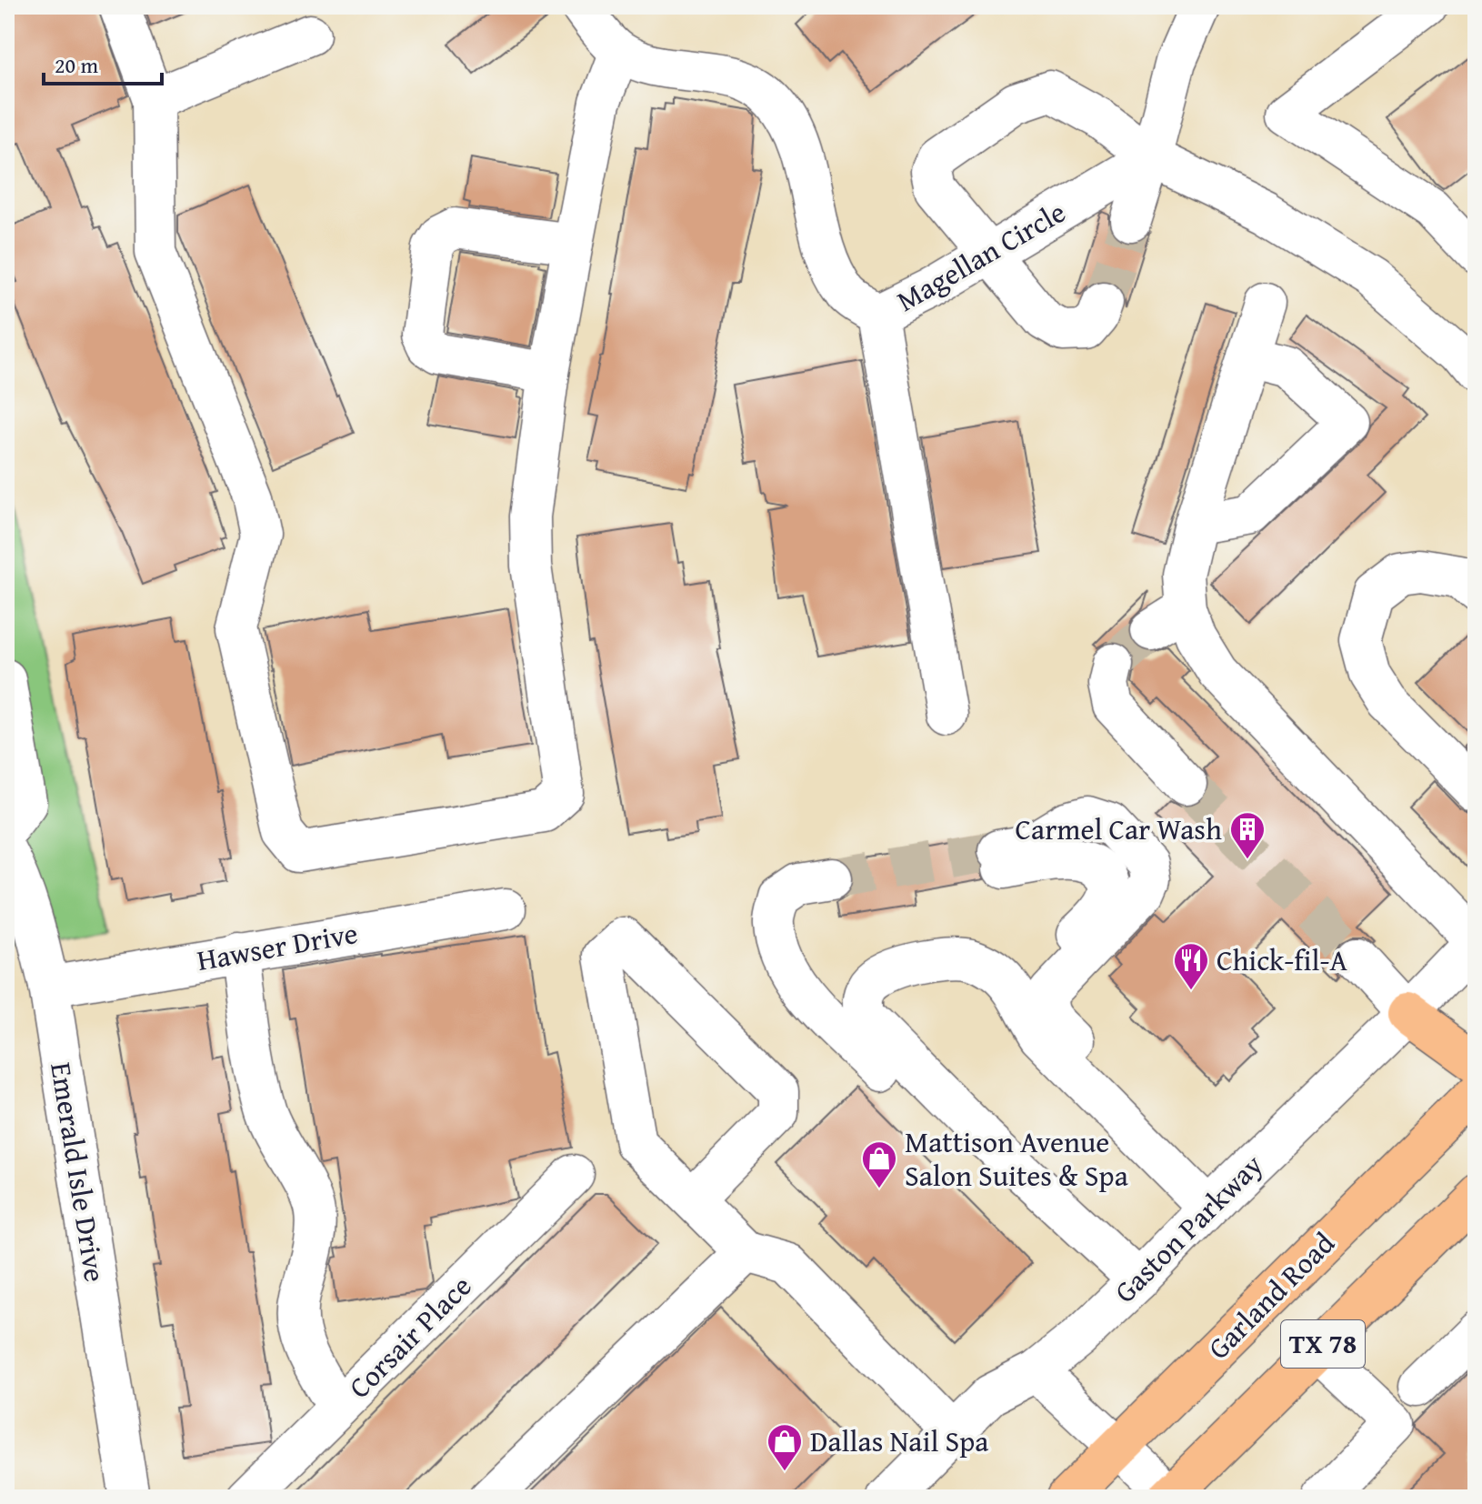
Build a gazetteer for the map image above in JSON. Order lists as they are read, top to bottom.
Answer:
{
  "streets": {
    "main road": ["Garland Road", "TX 78"],
    "street": [
      "Magellan Circle",
      "Hawser Drive",
      "Emerald Isle Drive",
      "Gaston Parkway",
      "Corsair Place"
    ]
  },
  "crossings": [
    ["Hawser Drive", "Emerald Isle Drive"]
  ],
  "places": {
    "building": ["Carmel Car Wash"],
    "restaurant": ["Chick-fil-A"],
    "shop": ["Mattison Avenue Salon Suites & Spa", "Dallas Nail Spa"]
  },
  "scale_bar": "20 m"
}
